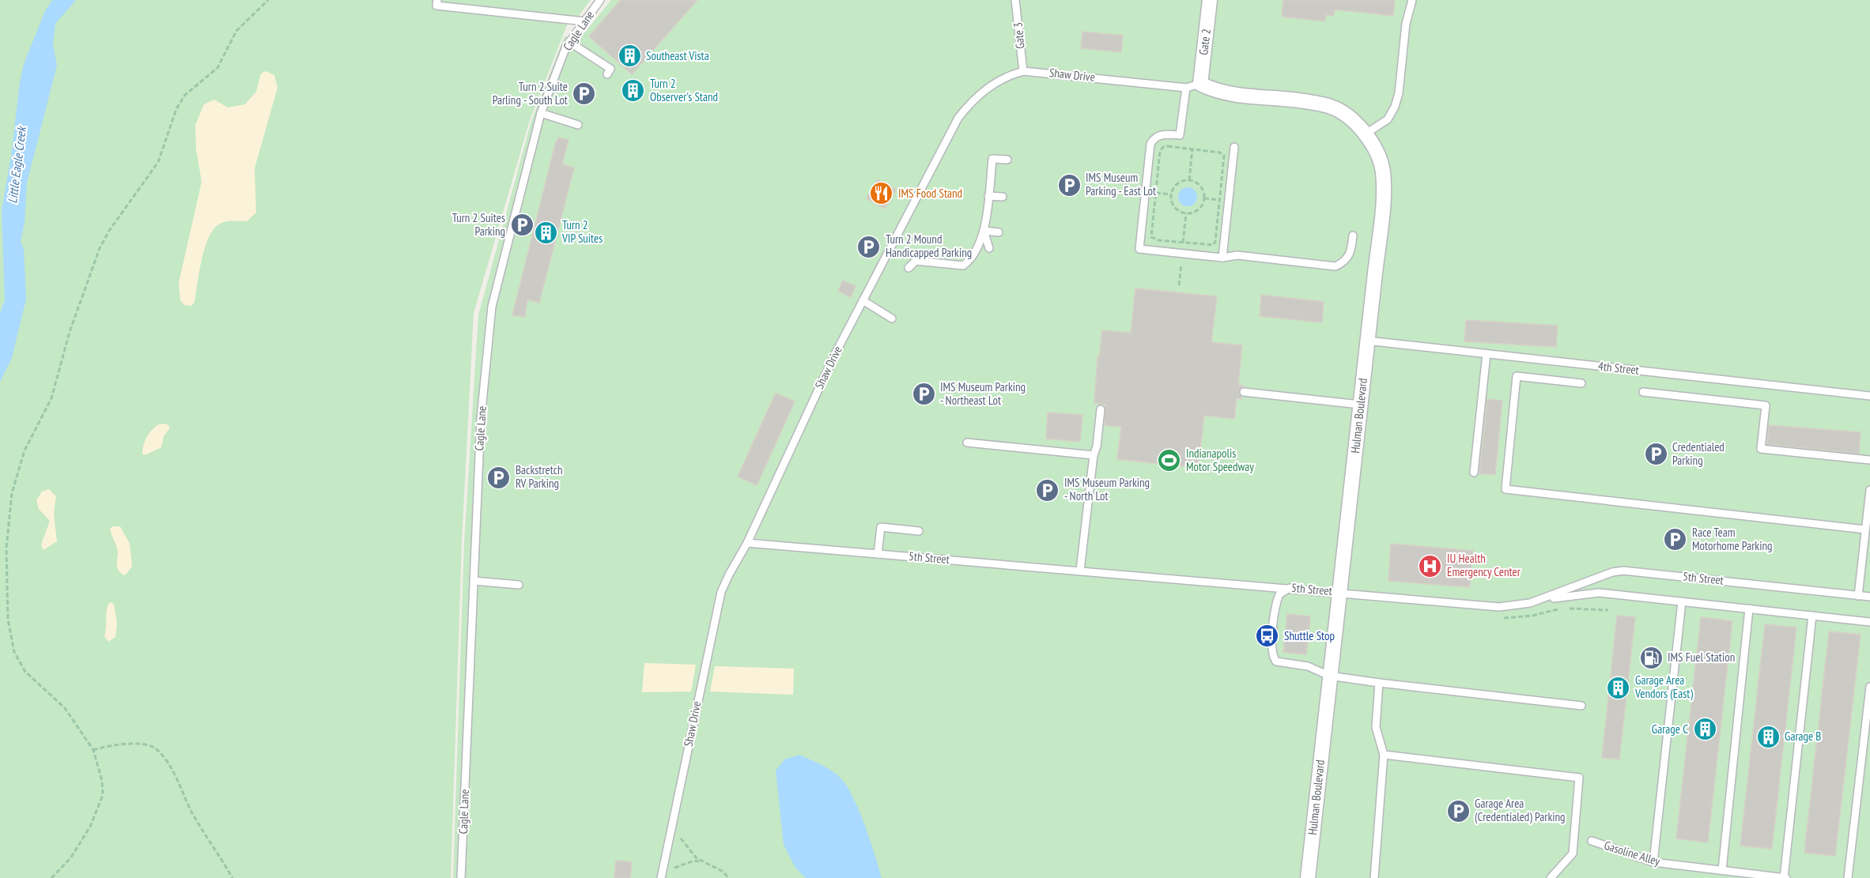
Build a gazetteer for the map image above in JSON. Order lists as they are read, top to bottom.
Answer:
{
  "streets": {
    "street": ["Gate 2", "Hulman Boulevard"],
    "lane": [
      "Cagle Lane",
      "Gate 3",
      "Shaw Drive",
      "4th Street",
      "5th Street",
      "Gasoline Alley"
    ]
  },
  "crossings": [
    ["Gate 3", "Shaw Drive"],
    ["Gate 2", "Shaw Drive"],
    ["Gate 2", "Hulman Boulevard"],
    ["Shaw Drive", "Hulman Boulevard"],
    ["Shaw Drive", "5th Street"],
    ["4th Street", "Hulman Boulevard"],
    ["Hulman Boulevard", "5th Street"]
  ],
  "water": ["Little Eagle Creek"],
  "places": {
    "building": [
      "Southeast Vista",
      "Turn 2 Observer's Stand",
      "Turn 2 VIP Suites",
      "Garage Area Vendors (East)",
      "Garage C",
      "Garage B"
    ],
    "parking": [
      "Turn 2 Suite Parling - South Lot",
      "IMS Museum Parking - East Lot",
      "Turn 2 Suites Parking",
      "Turn 2 Mound Handicapped Parking",
      "IMS Museum Parking - Northeast Lot",
      "Credentialed Parking",
      "Backstretch RV Parking",
      "IMS Museum Parking - North Lot",
      "Race Team Motorhome Parking",
      "Garage Area (Credentialed) Parking"
    ],
    "restaurant": ["IMS Food Stand"],
    "sports": ["Indianapolis Motor Speedway"],
    "hospital": ["IU Health Emergency Center"],
    "bus stop": ["Shuttle Stop"],
    "fuel station": ["IMS Fuel Station"]
  }
}
